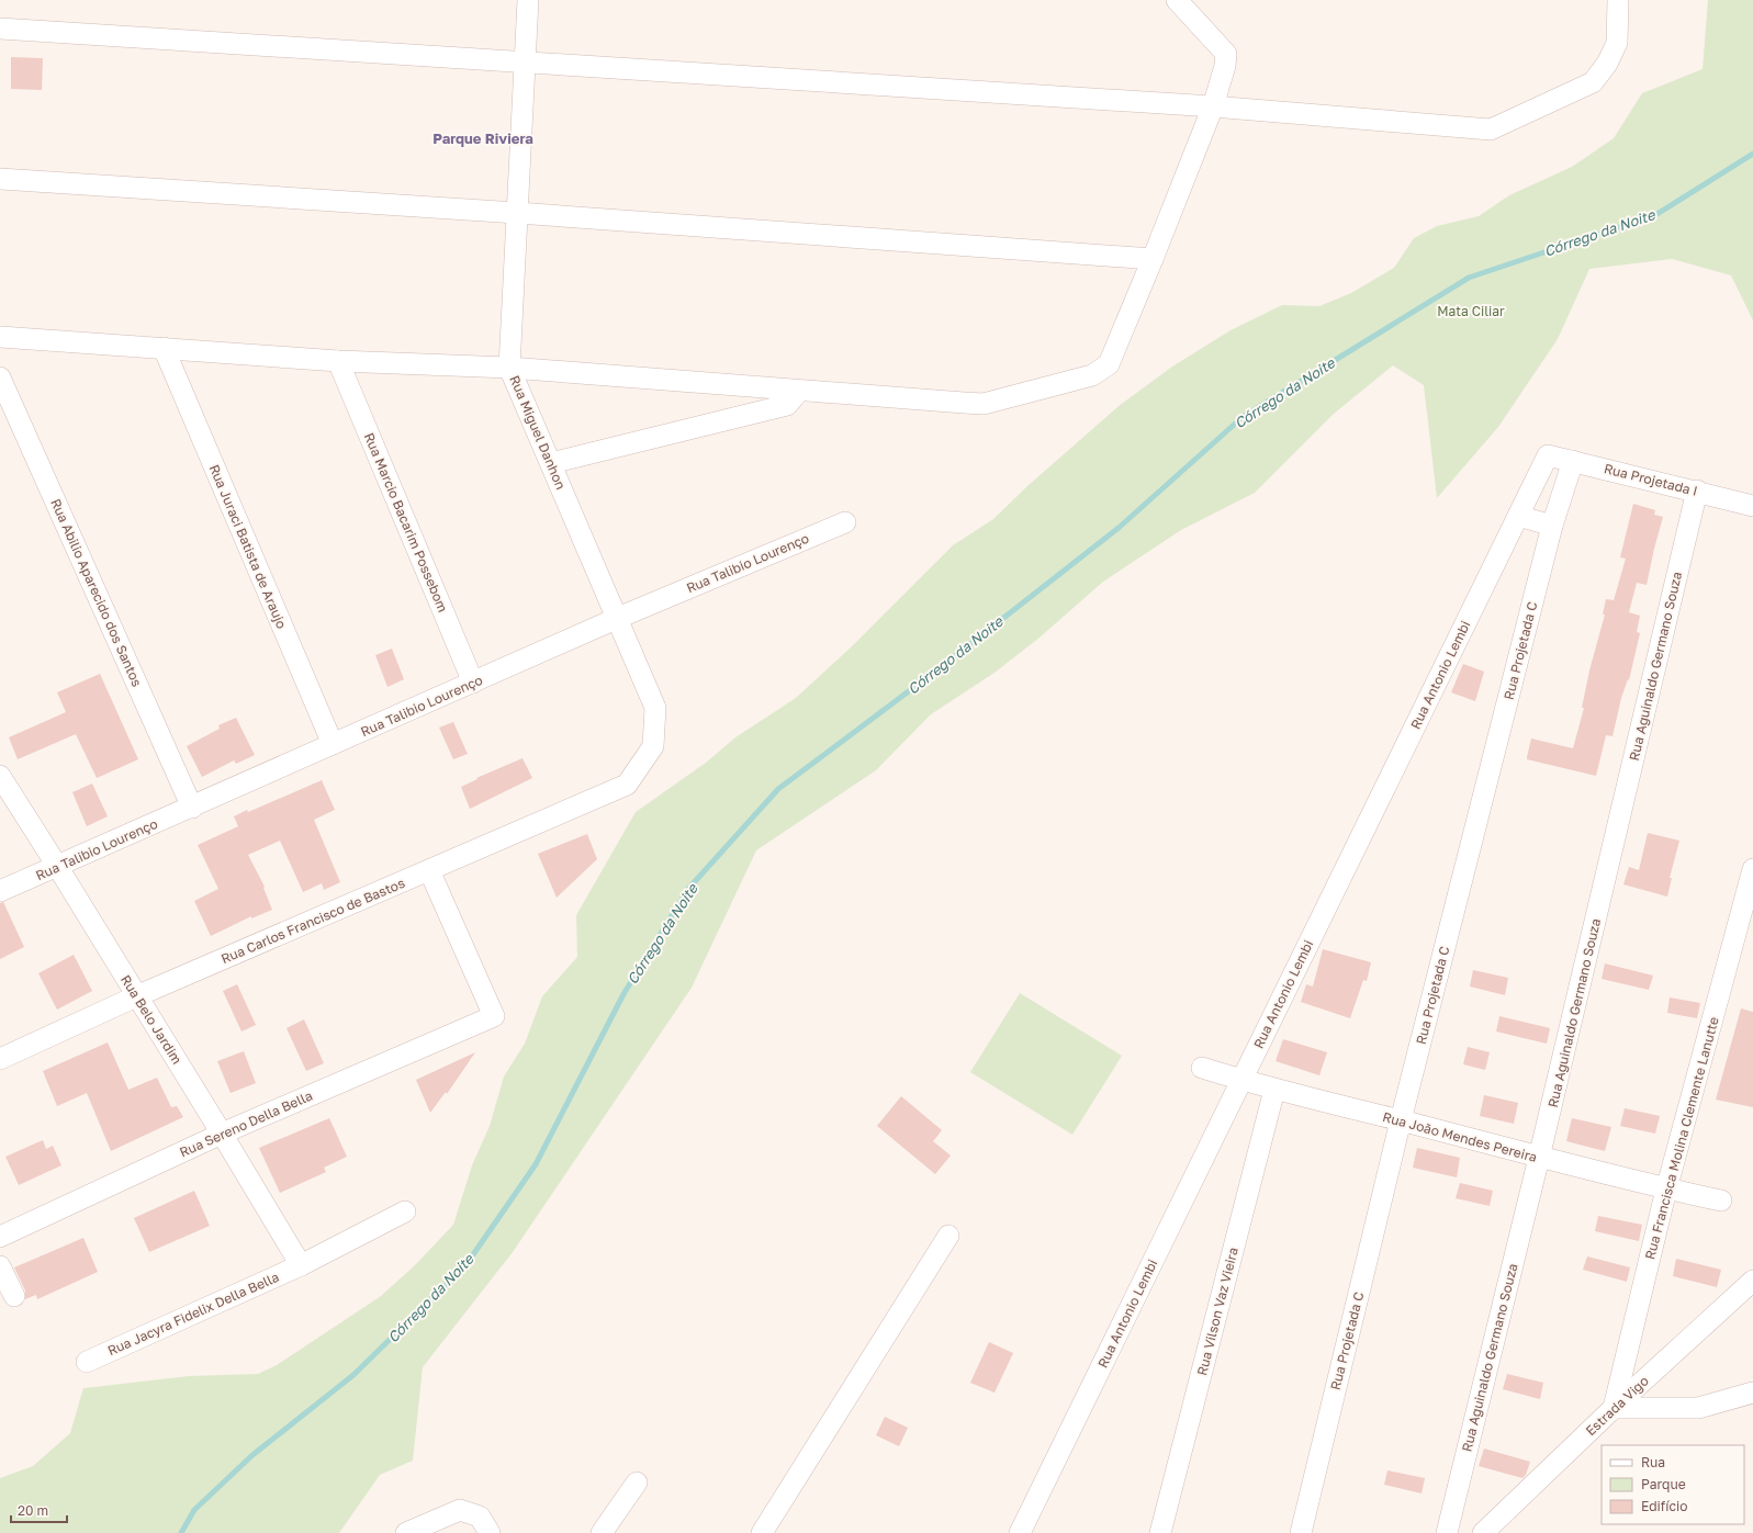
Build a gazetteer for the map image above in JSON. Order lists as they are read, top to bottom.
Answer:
{
  "streets": {
    "street": [
      "Rua Miguel Danhon",
      "Rua Projetada I",
      "Rua Marcio Bacarim Possebom",
      "Rua Juraci Batista de Araujo",
      "Rua Talibio Lourenço",
      "Rua Abilio Aparecido dos Santos",
      "Rua Projetada C",
      "Rua Aguinaldo Germano Souza",
      "Rua Antonio Lembi",
      "Rua Carlos Francisco de Bastos",
      "Rua Belo Jardim",
      "Rua Sereno Della Bella",
      "Rua João Mendes Pereira",
      "Rua Francisca Molina Clemente Lanutte",
      "Rua Vilson Vaz Vieira",
      "Rua Jacyra Fidelix Della Bella",
      "Estrada Vigo"
    ]
  },
  "crossings": [
    ["Rua Miguel Danhon", "Rua Talibio Lourenço"],
    ["Rua Miguel Danhon", "Rua Carlos Francisco de Bastos"],
    ["Rua Projetada I", "Rua Projetada C"],
    ["Rua Projetada I", "Rua Aguinaldo Germano Souza"],
    ["Rua Projetada I", "Rua Antonio Lembi"],
    ["Rua Marcio Bacarim Possebom", "Rua Talibio Lourenço"],
    ["Rua Juraci Batista de Araujo", "Rua Talibio Lourenço"],
    ["Rua Talibio Lourenço", "Rua Abilio Aparecido dos Santos"],
    ["Rua Talibio Lourenço", "Rua Belo Jardim"],
    ["Rua Projetada C", "Rua João Mendes Pereira"],
    ["Rua Aguinaldo Germano Souza", "Rua João Mendes Pereira"],
    ["Rua Antonio Lembi", "Rua João Mendes Pereira"],
    ["Rua Carlos Francisco de Bastos", "Rua Belo Jardim"],
    ["Rua Carlos Francisco de Bastos", "Rua Sereno Della Bella"],
    ["Rua Belo Jardim", "Rua Sereno Della Bella"],
    ["Rua Belo Jardim", "Rua Jacyra Fidelix Della Bella"],
    ["Rua João Mendes Pereira", "Rua Francisca Molina Clemente Lanutte"],
    ["Rua João Mendes Pereira", "Rua Vilson Vaz Vieira"],
    ["Rua Francisca Molina Clemente Lanutte", "Estrada Vigo"]
  ],
  "districts": ["Parque Riviera"],
  "water": ["Córrego da Noite"],
  "parks": ["Mata Ciliar"],
  "legend": ["Rua", "Parque", "Edifício"],
  "scale_bar": "20 m"
}
